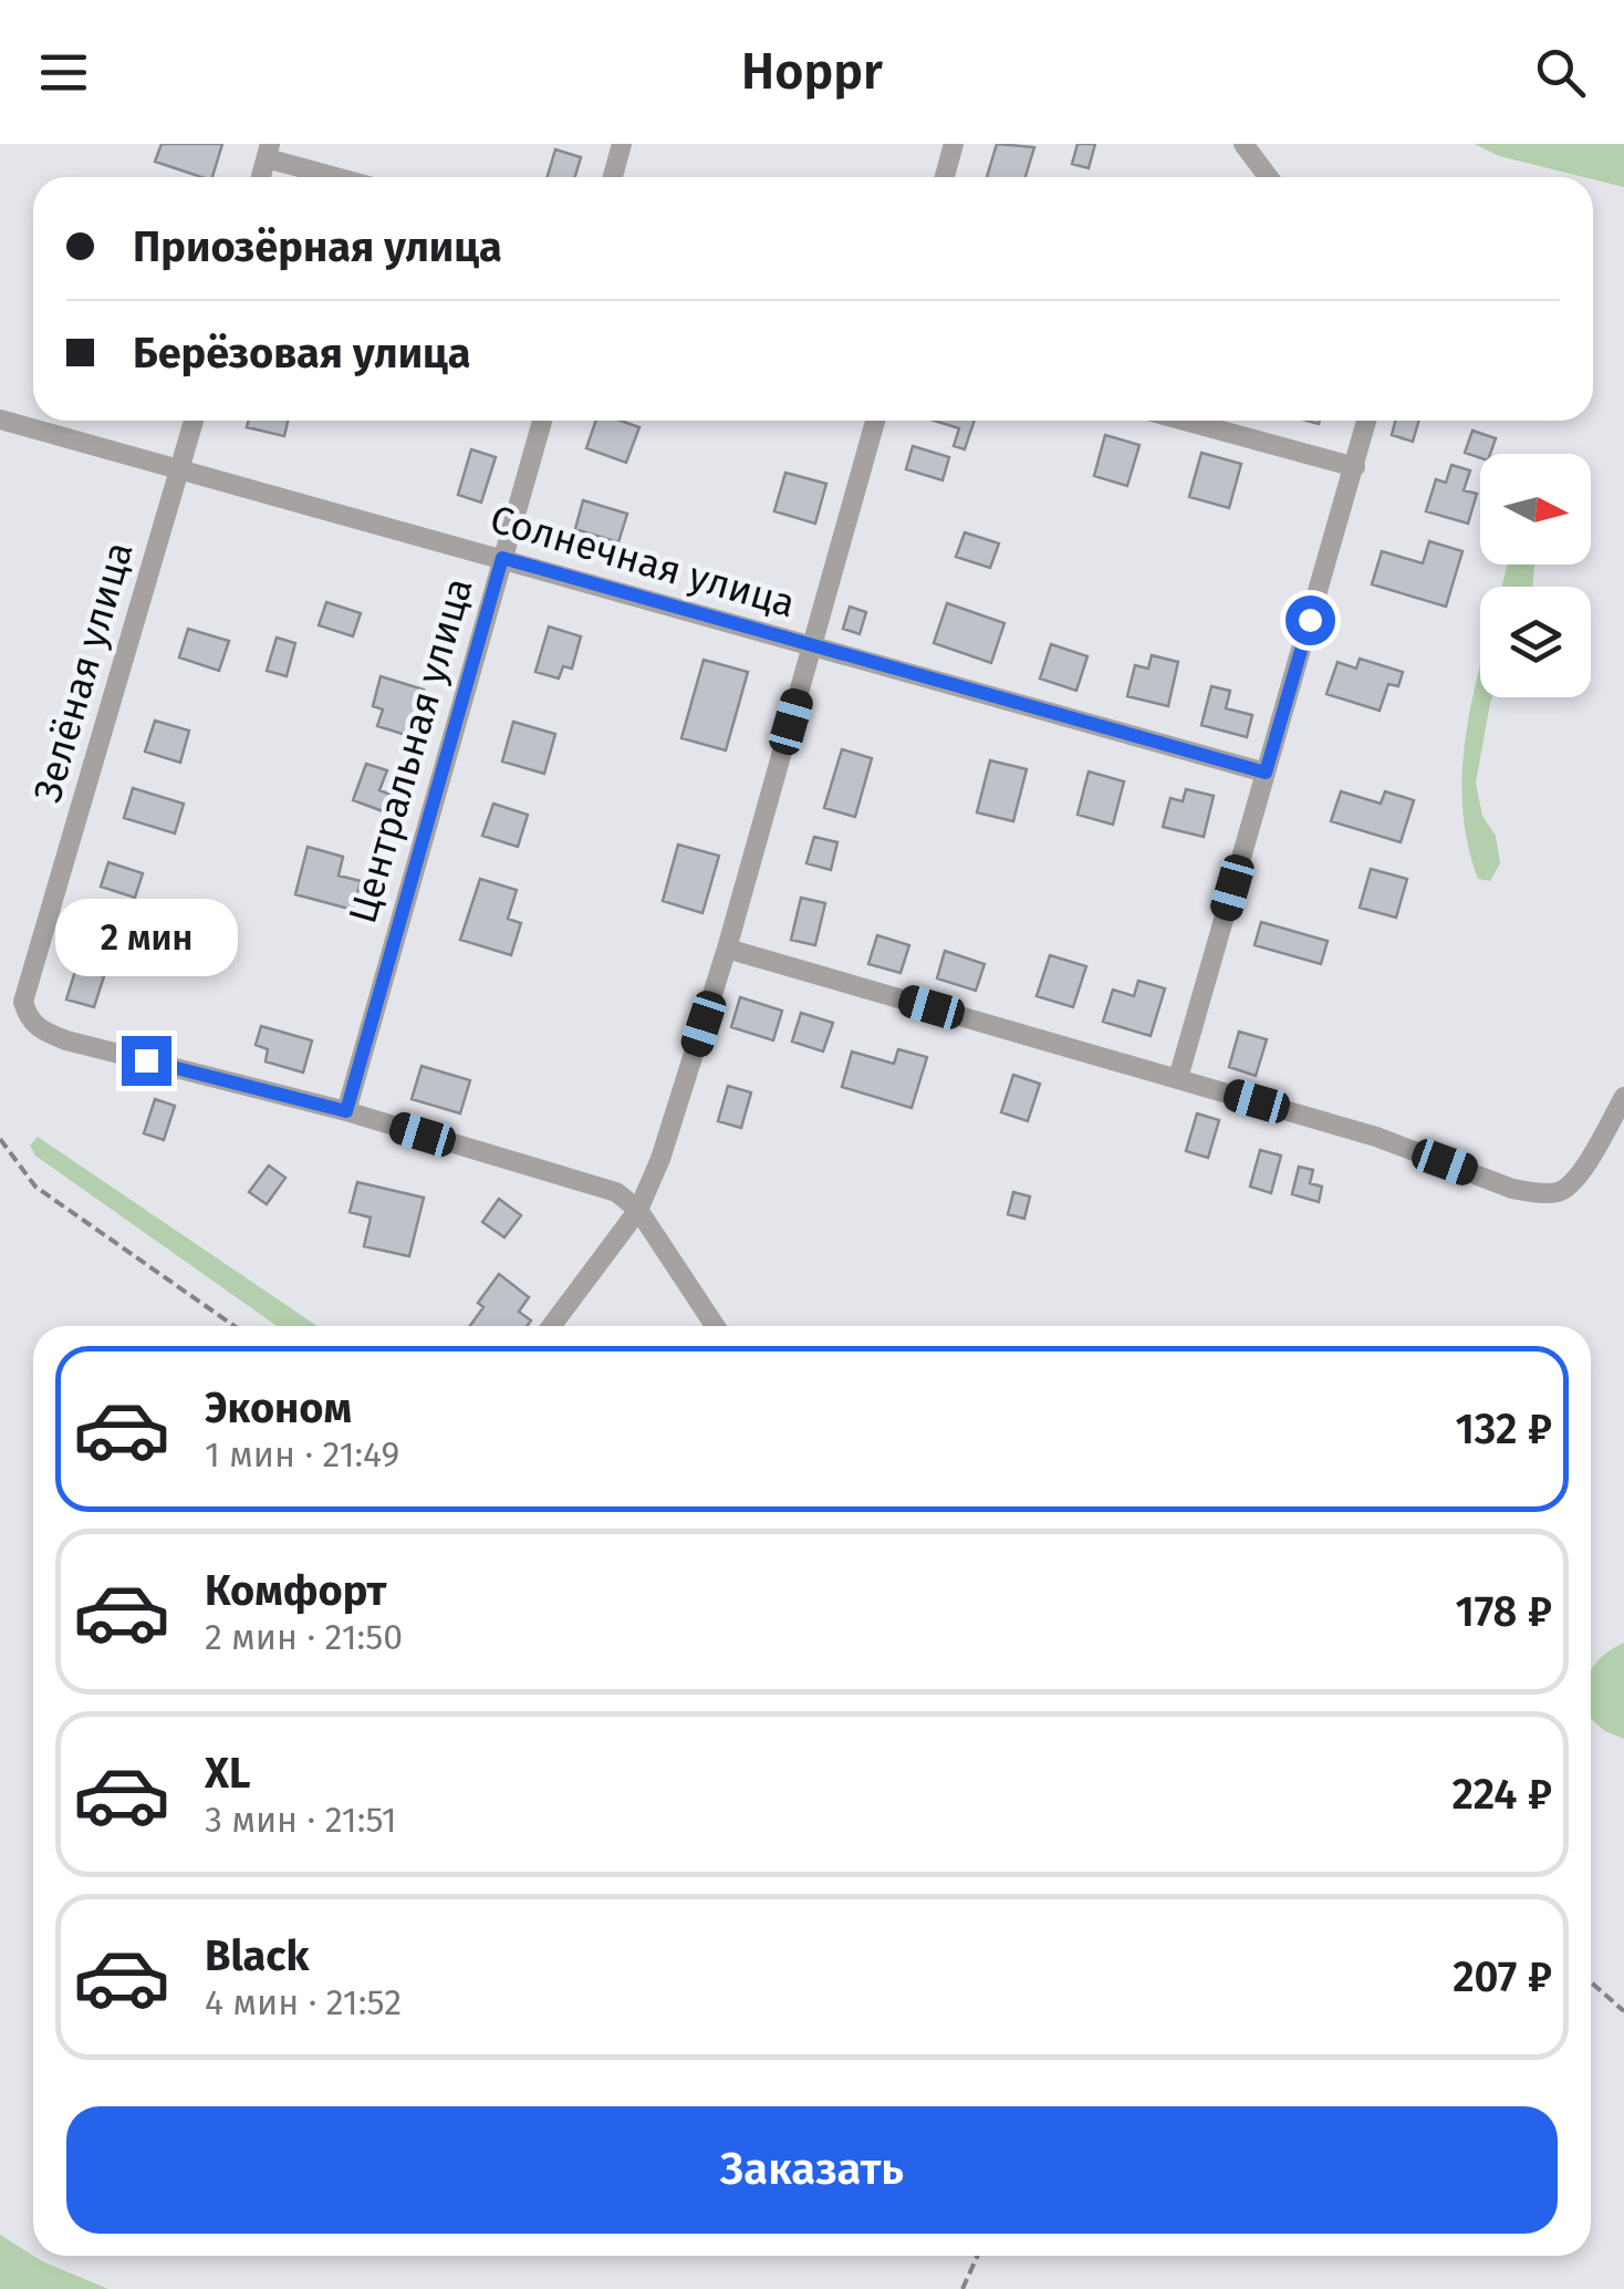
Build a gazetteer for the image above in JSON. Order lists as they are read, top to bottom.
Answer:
{
  "streets": {
    "street": ["Солнечная улица", "Зелёная улица", "Центральная улица"]
  },
  "crossings": [
    ["Солнечная улица", "Зелёная улица"],
    ["Солнечная улица", "Центральная улица"],
    ["Зелёная улица", "Центральная улица"]
  ],
  "north": "right",
  "page": {
    "header": "Hoppr",
    "banner": ["Приозёрная улица", "Берёзовая улица"],
    "bubble": "2 мин",
    "list": [
      {
        "name": "Эконом",
        "note": "1 мин · 21:49",
        "value": "132 ₽"
      },
      {
        "name": "Комфорт",
        "note": "2 мин · 21:50",
        "value": "178 ₽"
      },
      {
        "name": "XL",
        "note": "3 мин · 21:51",
        "value": "224 ₽"
      },
      {
        "name": "Black",
        "note": "4 мин · 21:52",
        "value": "207 ₽"
      }
    ],
    "buttons": "Заказать"
  }
}
